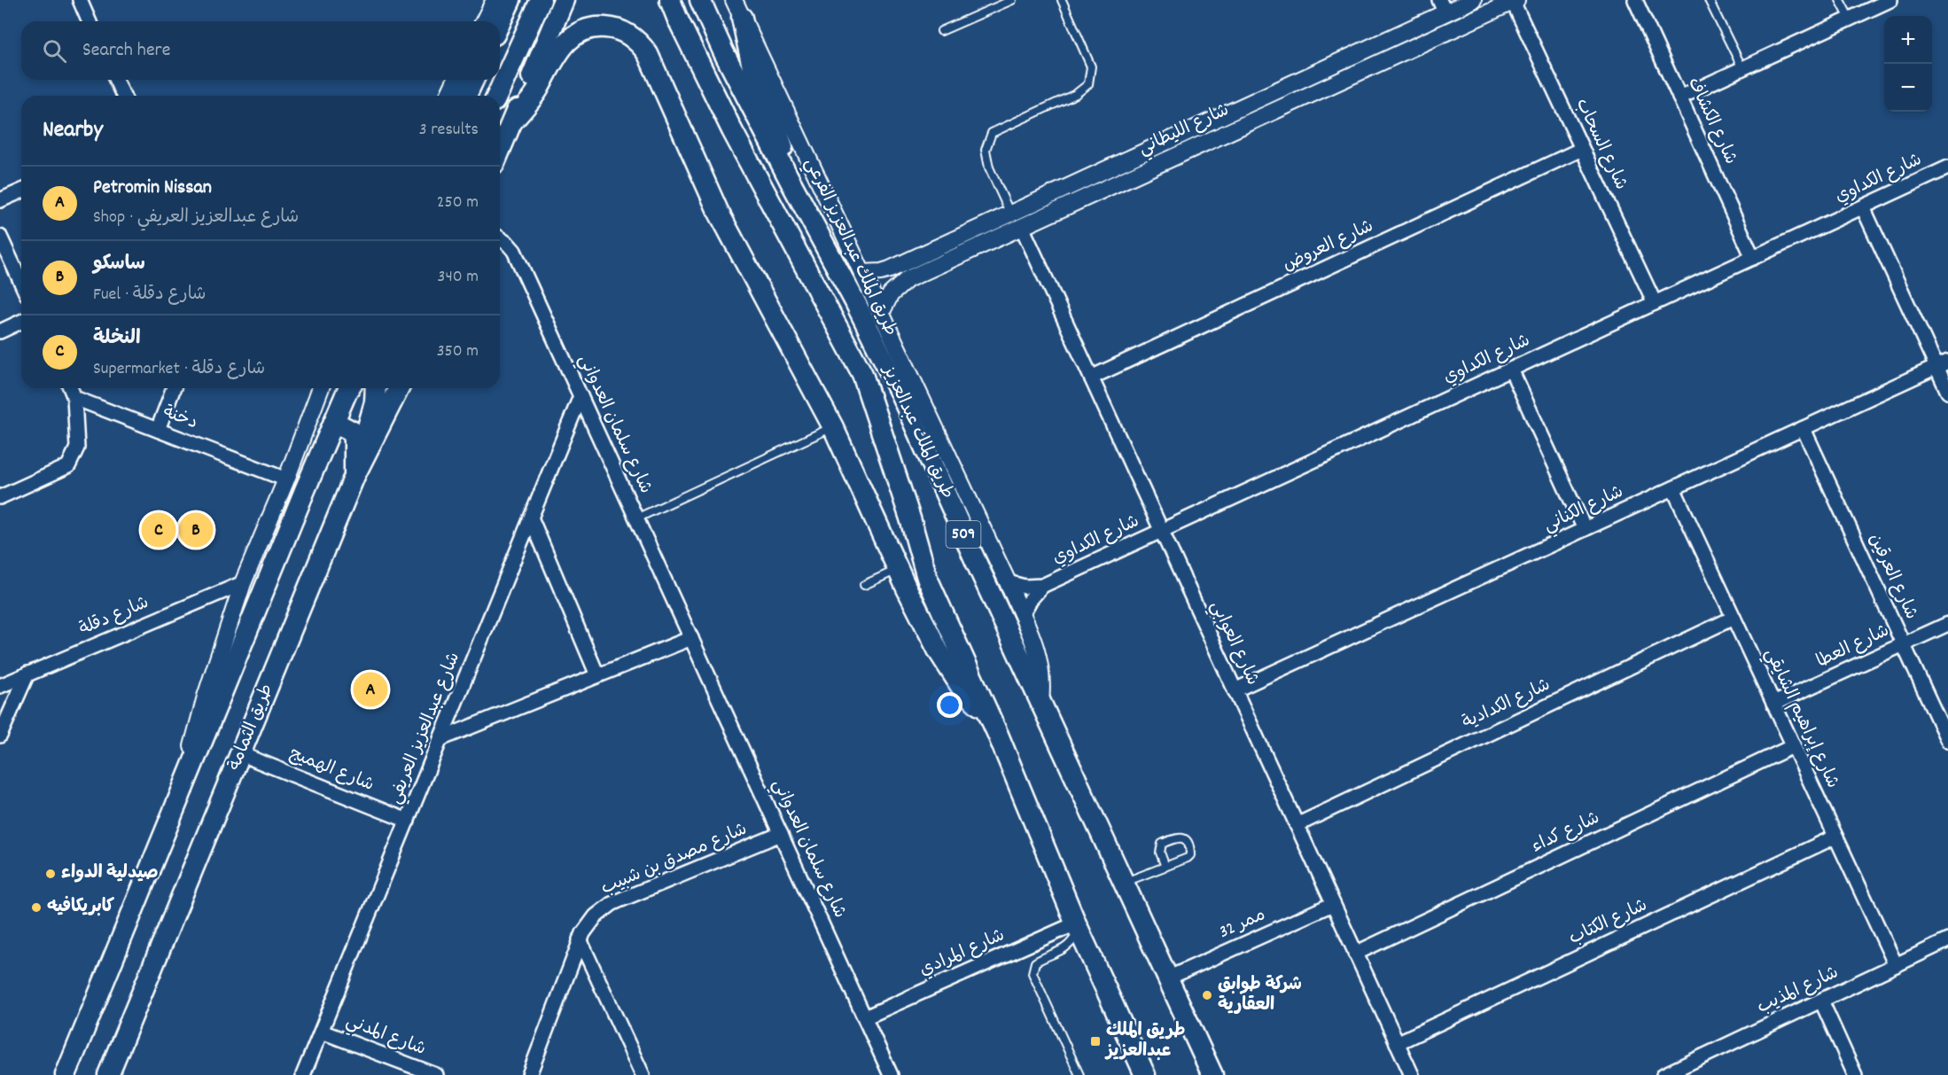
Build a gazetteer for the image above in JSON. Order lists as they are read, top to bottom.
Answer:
{
  "streets": {
    "main road": ["طريق الملك عبدالعزيز", "509", "طريق الثمامة"],
    "street": [
      "شارع الكشاف",
      "شارع الليطاني",
      "شارع السحاب",
      "شارع الكداوي",
      "شارع العروض",
      "طريق الملك عبدالعزيز الفرعي",
      "دخنة",
      "شارع سلمان العدواني",
      "شارع الكناني",
      "شارع العرقين",
      "شارع دقلة",
      "شارع العوابي",
      "شارع العطا",
      "شارع الكدادية",
      "شارع إبراهيم الشايقي",
      "شارع عبدالعزيز العريفي",
      "شارع الهميج",
      "شارع كداء",
      "شارع مصدق بن شبيب",
      "شارع الكتاب",
      "ممر 32",
      "شارع المرادي",
      "شارع المذيب",
      "شارع المدني"
    ]
  },
  "crossings": [
    ["شارع الكشاف", "شارع الكداوي"],
    ["شارع الليطاني", "شارع السحاب"],
    ["شارع الليطاني", "طريق الملك عبدالعزيز الفرعي"],
    ["شارع الليطاني", "شارع العوابي"],
    ["شارع السحاب", "شارع الكداوي"],
    ["شارع السحاب", "شارع العروض"],
    ["شارع الكداوي", "طريق الملك عبدالعزيز الفرعي"],
    ["شارع الكداوي", "شارع العوابي"],
    ["شارع العروض", "شارع العوابي"],
    ["طريق الملك عبدالعزيز الفرعي", "طريق الملك عبدالعزيز"],
    ["شارع سلمان العدواني", "شارع عبدالعزيز العريفي"],
    ["شارع سلمان العدواني", "شارع مصدق بن شبيب"],
    ["شارع سلمان العدواني", "شارع المرادي"],
    ["طريق الملك عبدالعزيز", "ممر 32"],
    ["طريق الملك عبدالعزيز", "شارع المرادي"],
    ["شارع الكناني", "شارع العرقين"],
    ["شارع الكناني", "شارع العوابي"],
    ["شارع الكناني", "شارع إبراهيم الشايقي"],
    ["شارع العرقين", "شارع العطا"],
    ["شارع العوابي", "شارع الكدادية"],
    ["شارع العوابي", "شارع كداء"],
    ["شارع العوابي", "شارع الكتاب"],
    ["شارع العوابي", "ممر 32"],
    ["شارع العطا", "شارع إبراهيم الشايقي"],
    ["شارع الكدادية", "شارع إبراهيم الشايقي"],
    ["شارع إبراهيم الشايقي", "شارع كداء"],
    ["شارع إبراهيم الشايقي", "شارع الكتاب"],
    ["شارع إبراهيم الشايقي", "شارع المذيب"],
    ["طريق الثمامة", "شارع الهميج"],
    ["شارع عبدالعزيز العريفي", "شارع الهميج"],
    ["شارع عبدالعزيز العريفي", "شارع المدني"]
  ],
  "places": {
    "other": ["صيدلية الدواء", "كابريكافيه", "شركة طوابق العقارية"],
    "transit": ["طريق الملك عبدالعزيز"]
  },
  "page": {
    "map_buttons": ["+", "−"],
    "search": "Search here",
    "heading": ["Nearby", "3 results"],
    "list": [
      {
        "mark": "A",
        "name": "Petromin Nissan",
        "note": "Shop · شارع عبدالعزيز العريفي",
        "value": "250 m"
      },
      {
        "mark": "B",
        "name": "ساسكو",
        "note": "Fuel · شارع دقلة",
        "value": "340 m"
      },
      {
        "mark": "C",
        "name": "النخلة",
        "note": "Supermarket · شارع دقلة",
        "value": "350 m"
      }
    ],
    "pins": ["B", "C", "A"]
  }
}
